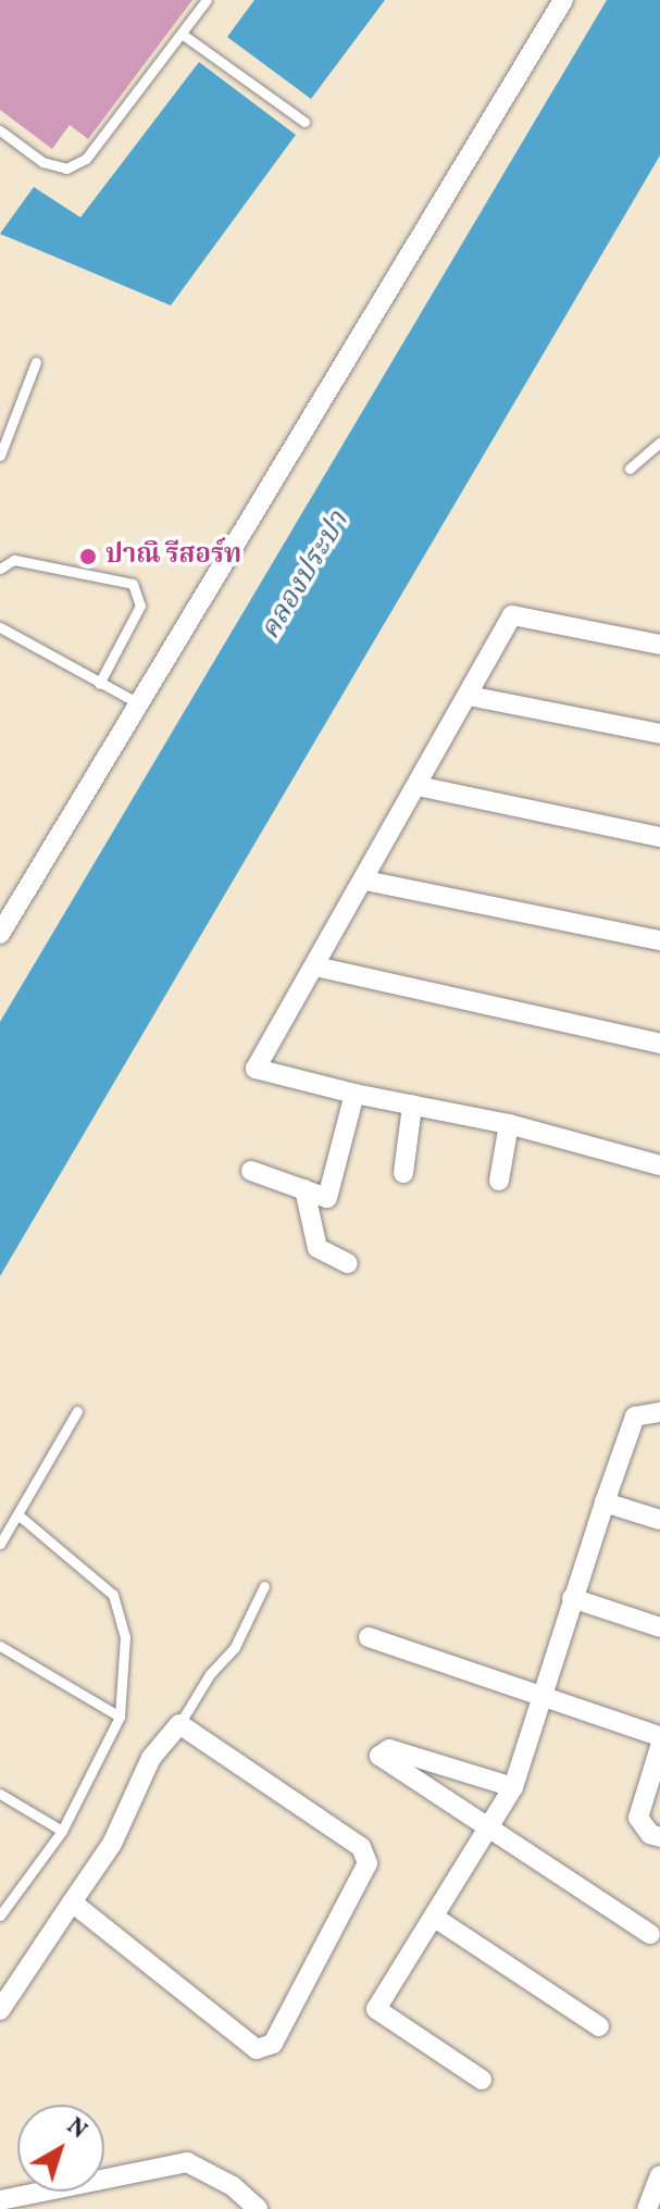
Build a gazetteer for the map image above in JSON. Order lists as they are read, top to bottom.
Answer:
{
  "water": ["คลองประปา"],
  "places": ["ปาณิ รีสอร์ท"],
  "north": "top right"
}
